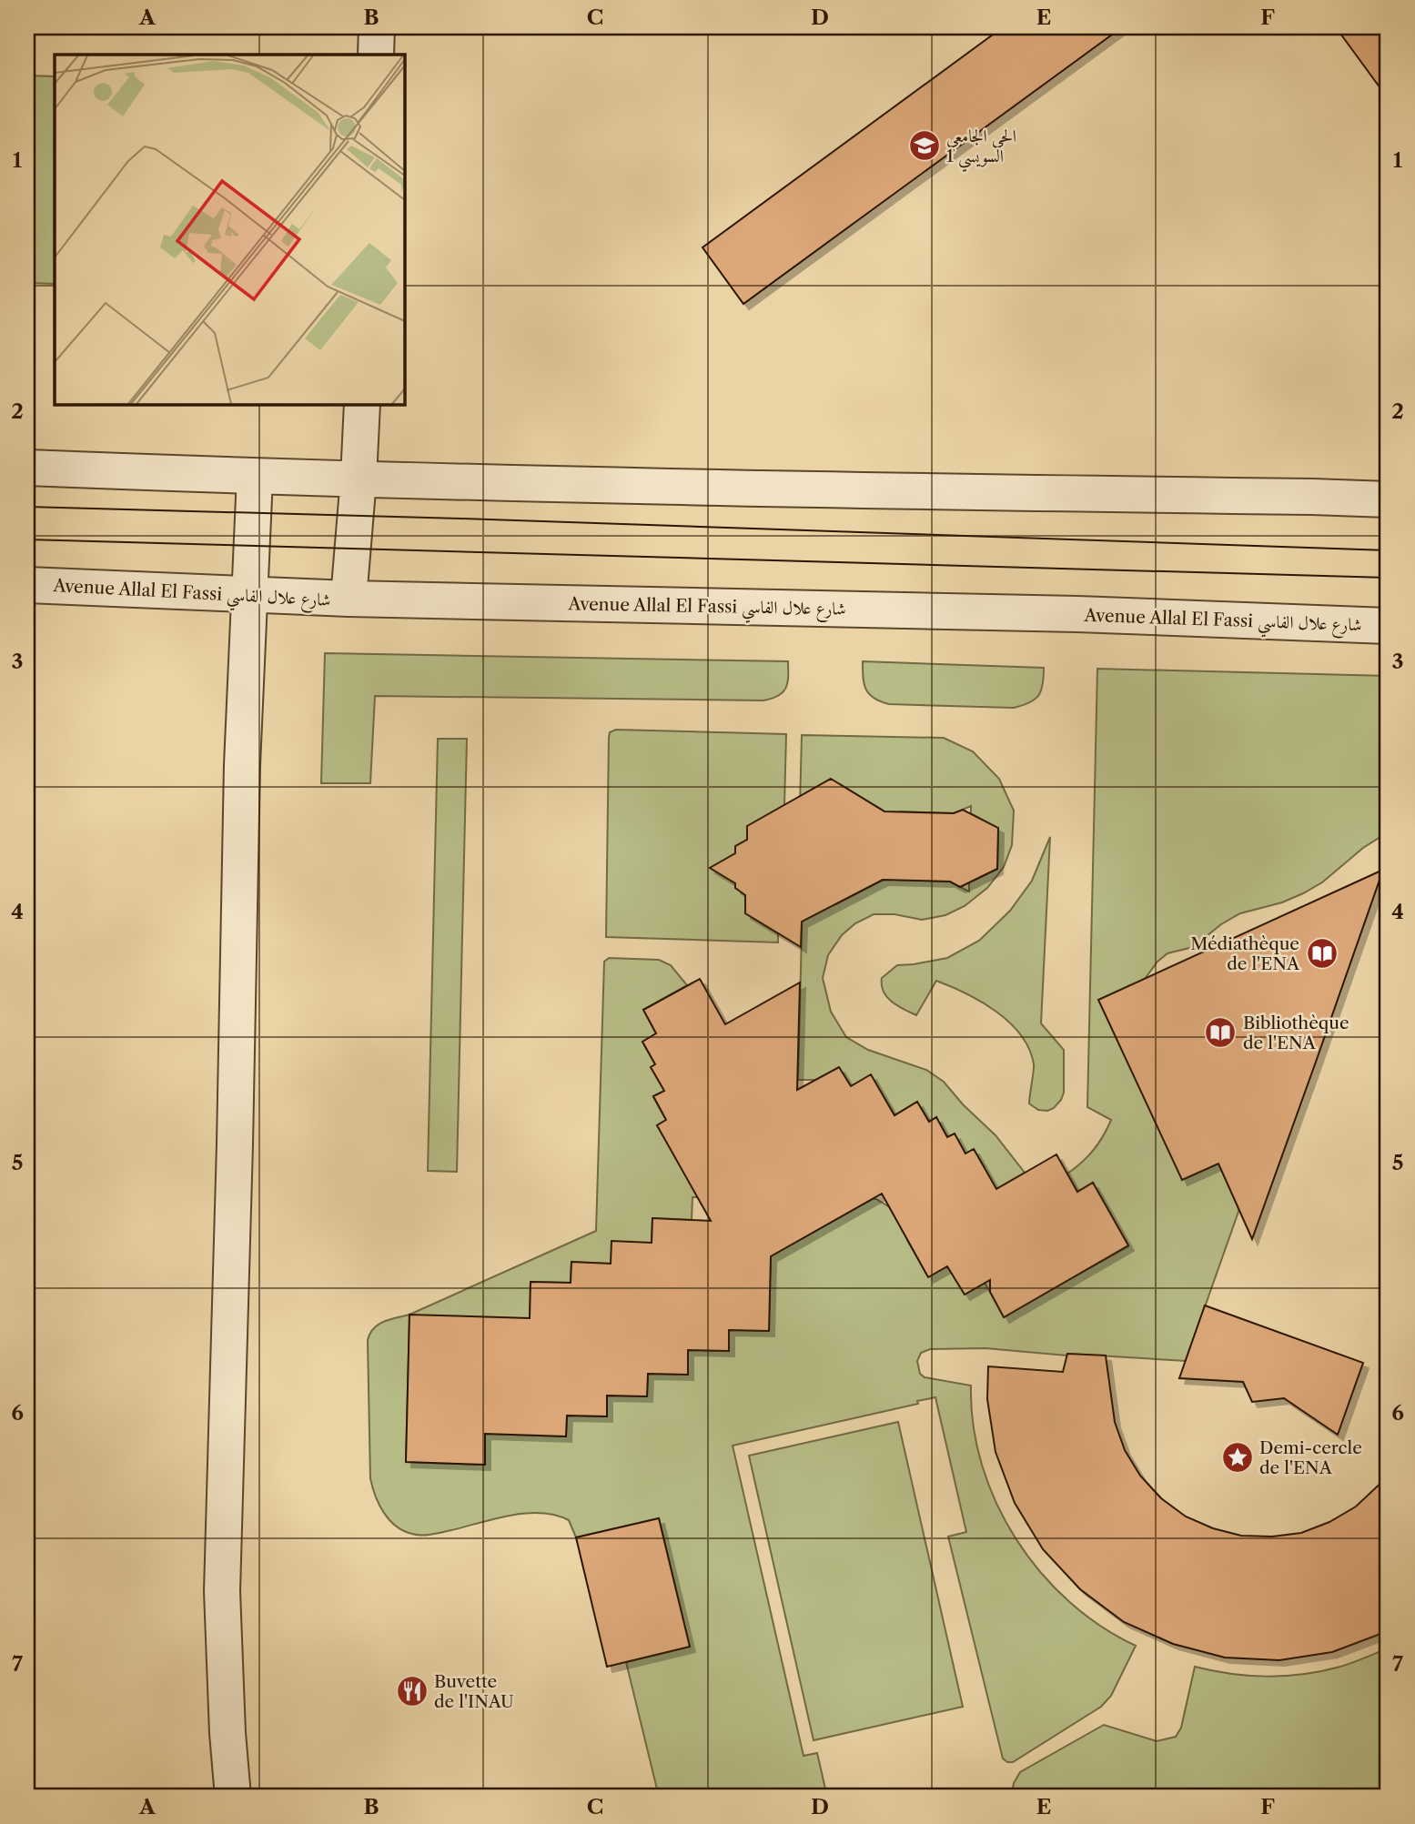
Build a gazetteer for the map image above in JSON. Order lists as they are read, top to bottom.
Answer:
{
  "streets": {
    "street": ["Avenue Allal El Fassi شارع علال الفاسي"]
  },
  "places": {
    "school or university": ["الحي الجامعي السويسي 1"],
    "library": ["Médiathèque de l'ENA", "Bibliothèque de l'ENA"],
    "place": ["Demi-cercle de l'ENA"],
    "restaurant": ["Buvette de l'INAU"]
  },
  "grid": {
    "columns": [
      "A",
      "B",
      "C",
      "D",
      "E",
      "F"
    ],
    "rows": [
      "1",
      "2",
      "3",
      "4",
      "5",
      "6",
      "7"
    ]
  }
}
